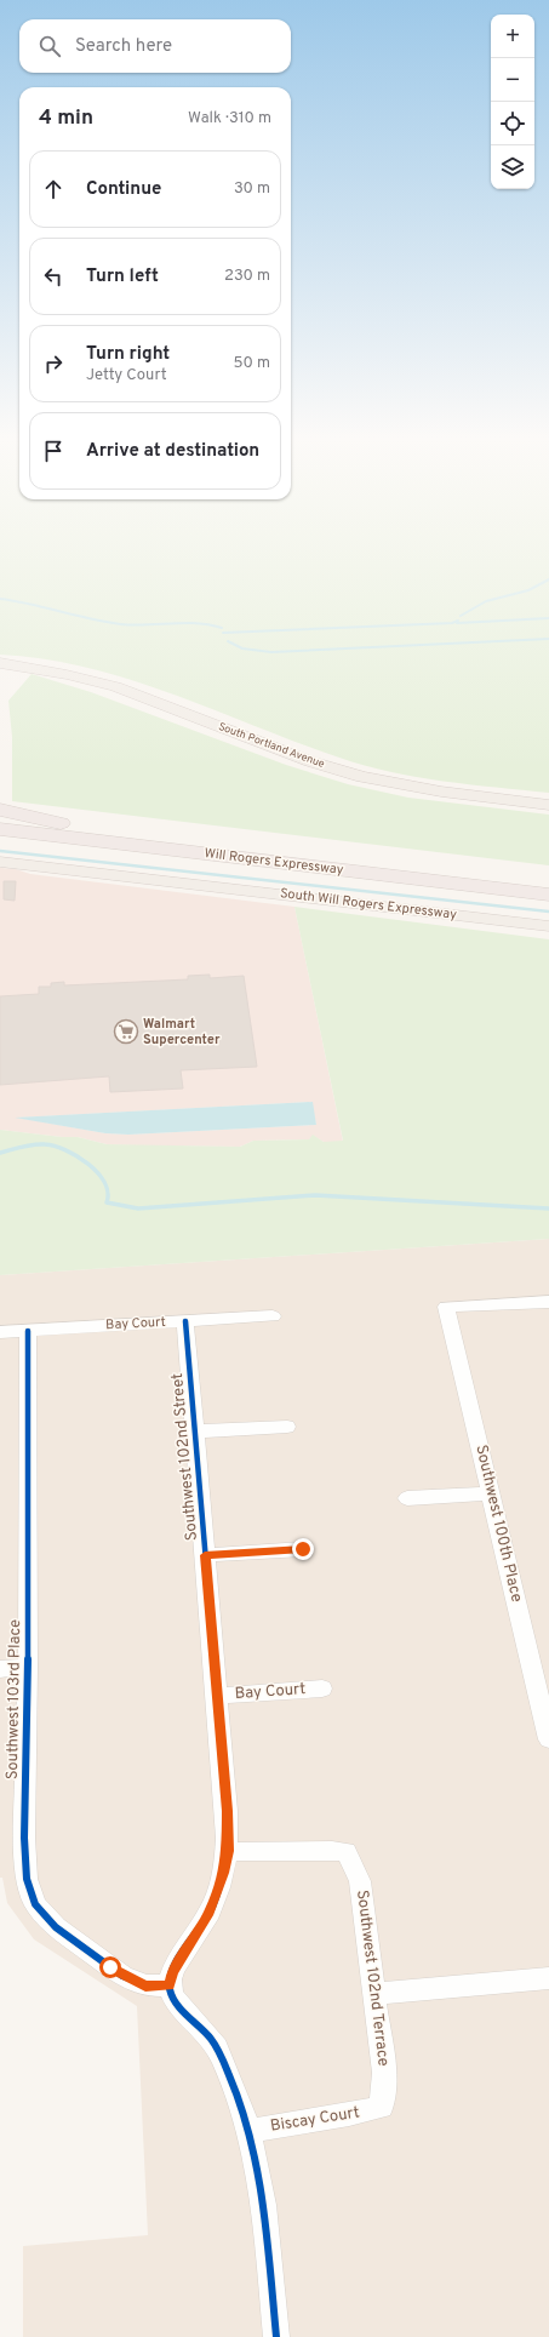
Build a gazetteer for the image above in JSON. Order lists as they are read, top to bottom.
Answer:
{
  "streets": {
    "highway": ["Will Rogers Expressway"],
    "main road": ["South Portland Avenue", "South Will Rogers Expressway"],
    "street": [
      "Bay Court",
      "Southwest 102nd Street",
      "Southwest 100th Place",
      "Southwest 103rd Place",
      "Southwest 102nd Terrace",
      "Biscay Court"
    ]
  },
  "crossings": [
    ["Bay Court", "Southwest 102nd Street"],
    ["Bay Court", "Southwest 103rd Place"],
    ["Southwest 102nd Street", "Southwest 103rd Place"],
    ["Southwest 102nd Street", "Southwest 102nd Terrace"],
    ["Southwest 102nd Terrace", "Biscay Court"]
  ],
  "places": {
    "supermarket": ["Walmart Supercenter"]
  },
  "page": {
    "map_buttons": ["+", "−"],
    "search": "Search here",
    "heading": ["4 min", "Walk · 310 m"],
    "list": [
      ["Continue", "30 m"],
      ["Turn left", "230 m"],
      ["Turn right", "Jetty Court", "50 m"],
      "Arrive at destination"
    ]
  }
}
